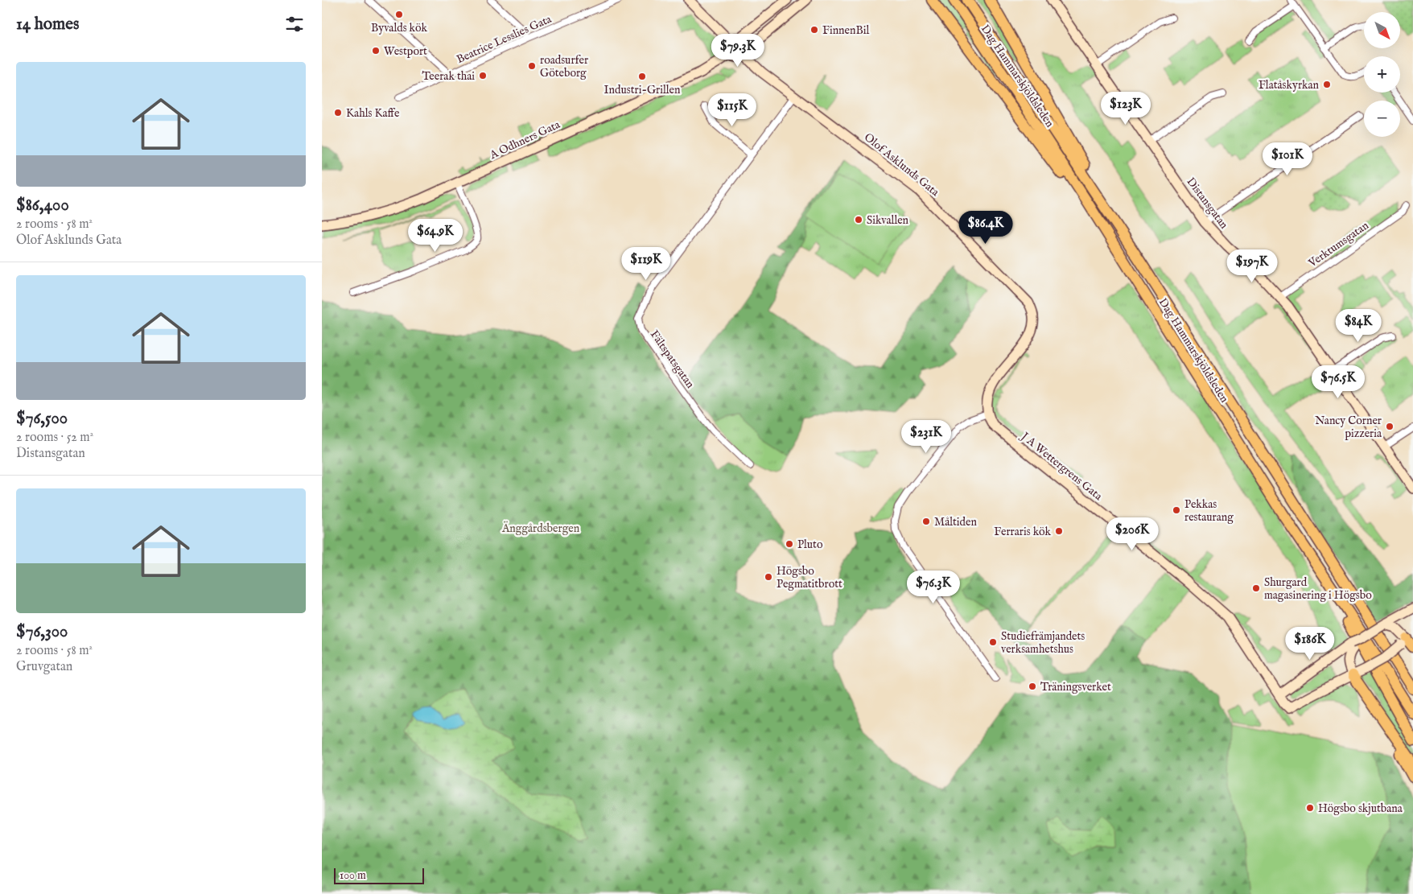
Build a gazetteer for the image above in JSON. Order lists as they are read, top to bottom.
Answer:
{
  "streets": {
    "main road": ["Dag Hammarskjöldsleden"],
    "street": [
      "Beatrice Lesslies Gata",
      "A Odhners Gata",
      "Olof Asklunds Gata",
      "Distansgatan",
      "Verktumsgatan",
      "Fältspatsgatan",
      "J A Wettergrens Gata"
    ]
  },
  "crossings": [
    ["A Odhners Gata", "Olof Asklunds Gata"],
    ["Olof Asklunds Gata", "Fältspatsgatan"],
    ["Olof Asklunds Gata", "J A Wettergrens Gata"],
    ["Distansgatan", "Verktumsgatan"]
  ],
  "parks": ["Änggårdsbergen"],
  "places": [
    "Byvalds kök",
    "FinnenBil",
    "Westport",
    "roadsurfer Göteborg",
    "Teerak thai",
    "Industri-Grillen",
    "Flatåskyrkan",
    "Kahls Kaffe",
    "Sikvallen",
    "Nancy Corner pizzeria",
    "Pekkas restaurang",
    "Måltiden",
    "Ferraris kök",
    "Pluto",
    "Högsbo Pegmatitbrott",
    "Shurgard magasinering i Högsbo",
    "Studiefrämjandets verksamhetshus",
    "Träningsverket",
    "Högsbo skjutbana"
  ],
  "scale_bar": "100 m",
  "north": "bottom right",
  "page": {
    "heading": "14 homes",
    "map_buttons": ["+", "−"],
    "price": [
      "$79.3K",
      "$123K",
      "$115K",
      "$101K",
      "$86.4K",
      "$64.9K",
      "$119K",
      "$197K",
      "$84K",
      "$76.5K",
      "$231K",
      "$206K",
      "$76.3K",
      "$186K"
    ],
    "list": [
      {
        "name": "$86,400",
        "note": "2 rooms · 58 m² · Olof Asklunds Gata"
      },
      {
        "name": "$76,500",
        "note": "2 rooms · 52 m² · Distansgatan"
      },
      {
        "name": "$76,300",
        "note": "2 rooms · 58 m² · Gruvgatan"
      }
    ],
    "scale": "100 m"
  }
}
